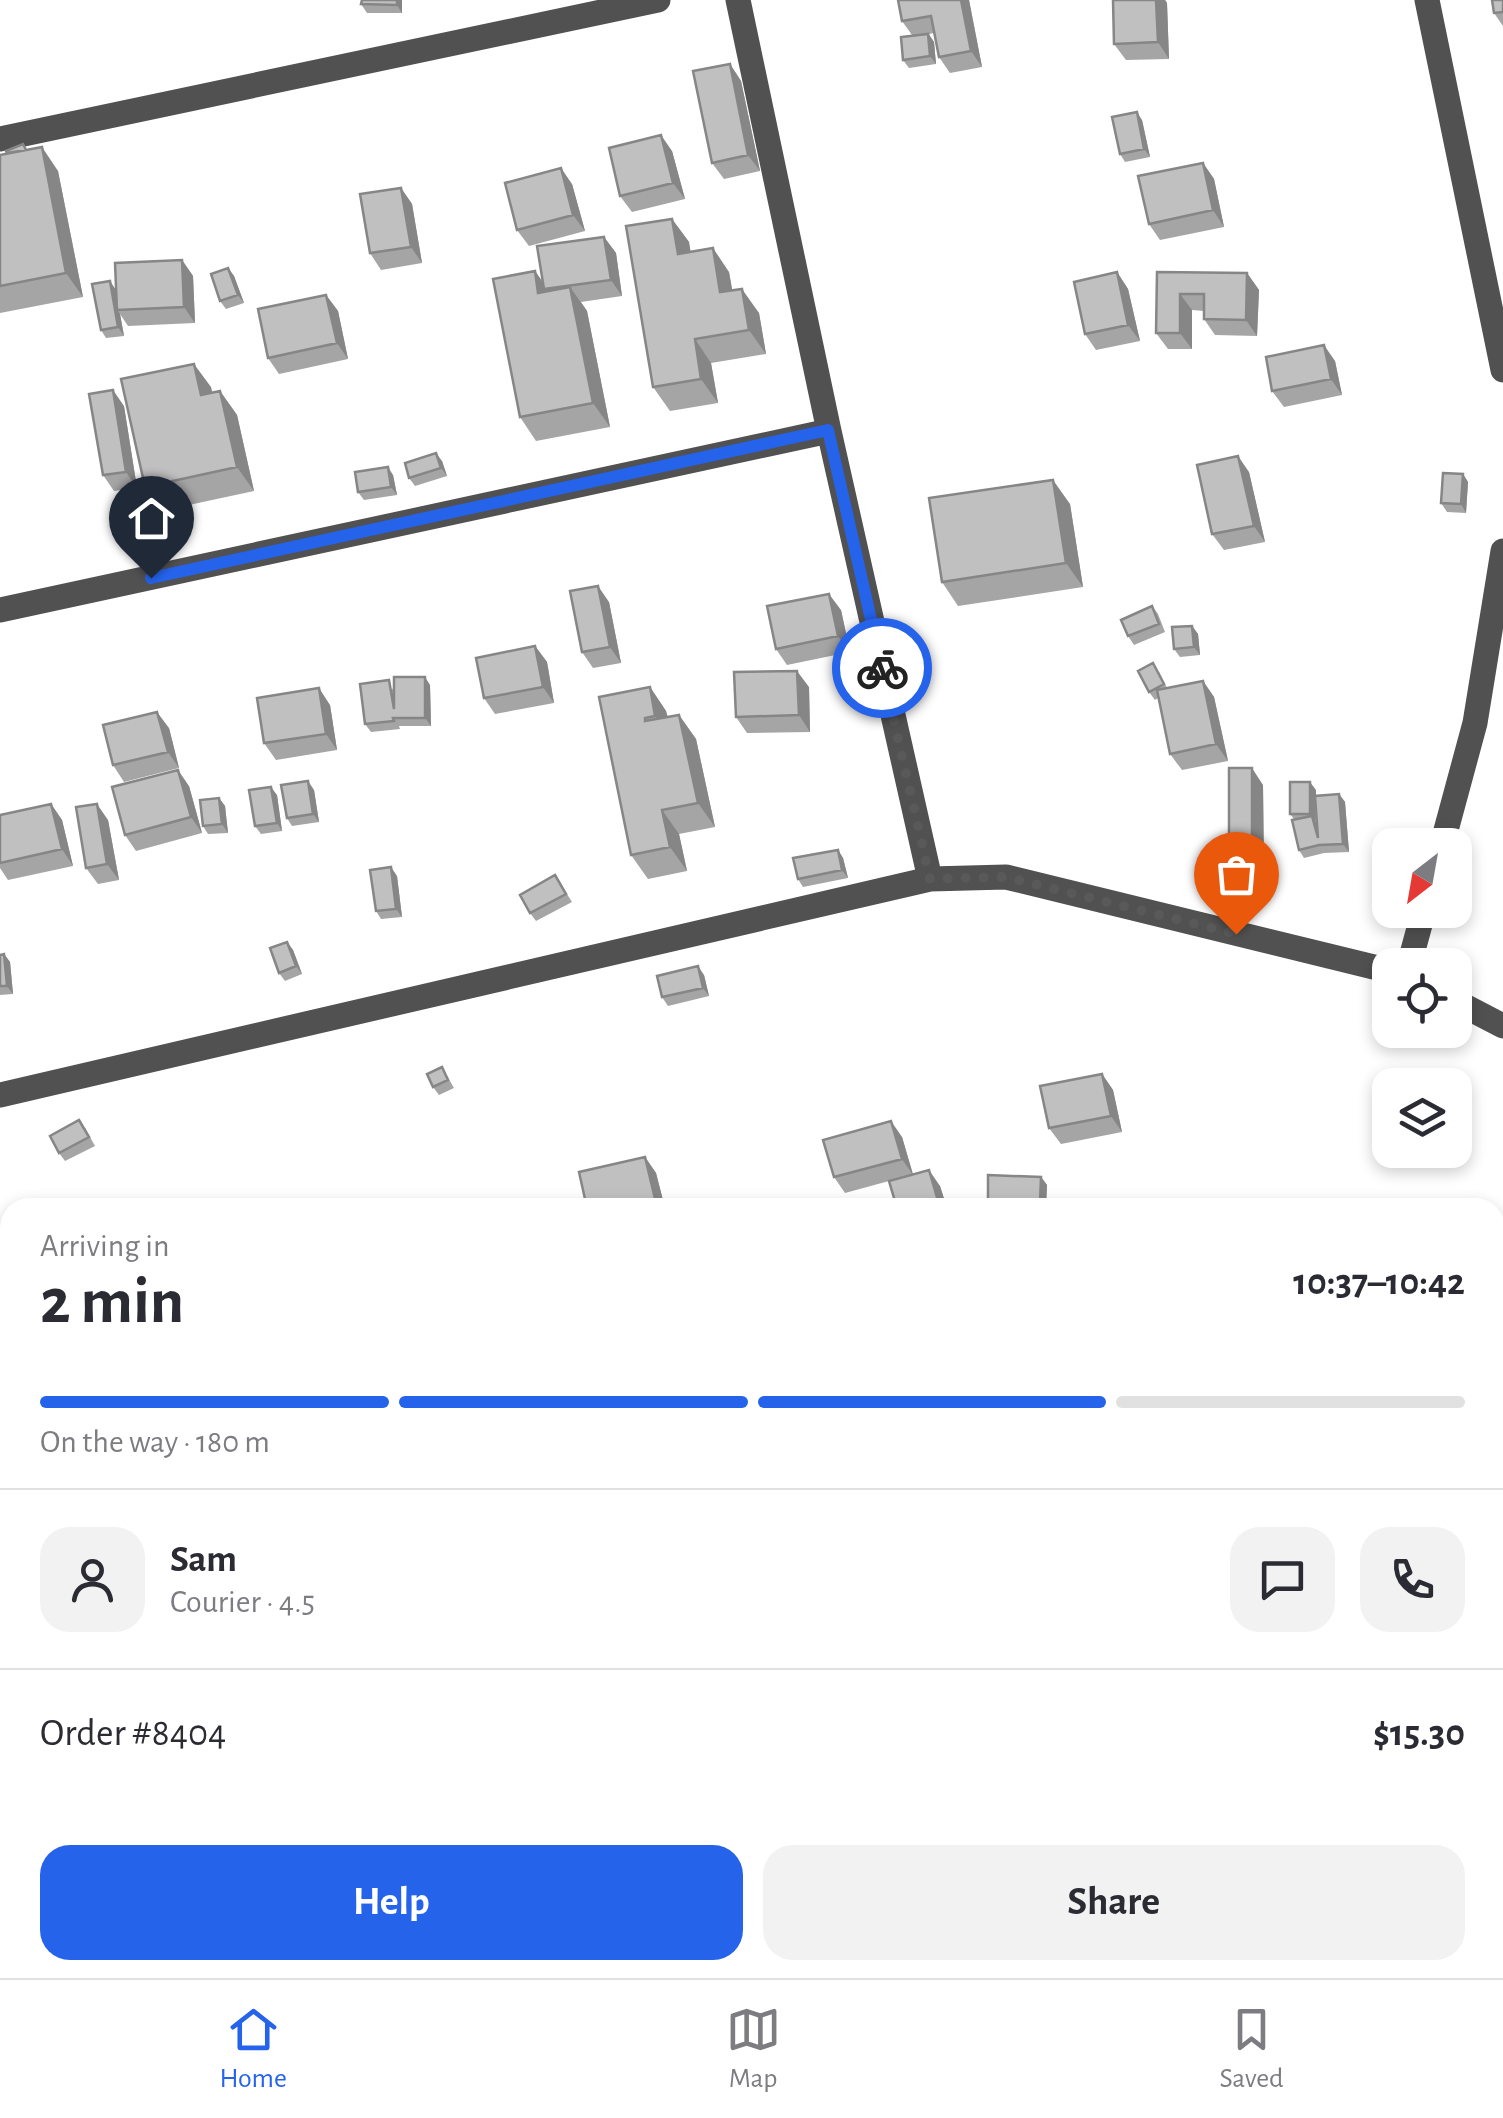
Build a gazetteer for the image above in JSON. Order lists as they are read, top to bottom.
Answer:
{
  "north": "bottom left",
  "page": {
    "heading": ["2 min", "Arriving in", "10:37–10:42"],
    "panel": [
      "Sam",
      "Courier · 4.5",
      "Order #8404",
      "$15.30"
    ],
    "bar": "On the way · 180 m",
    "buttons": ["Help", "Share"],
    "tabs": ["Home", "Map", "Saved"]
  }
}
